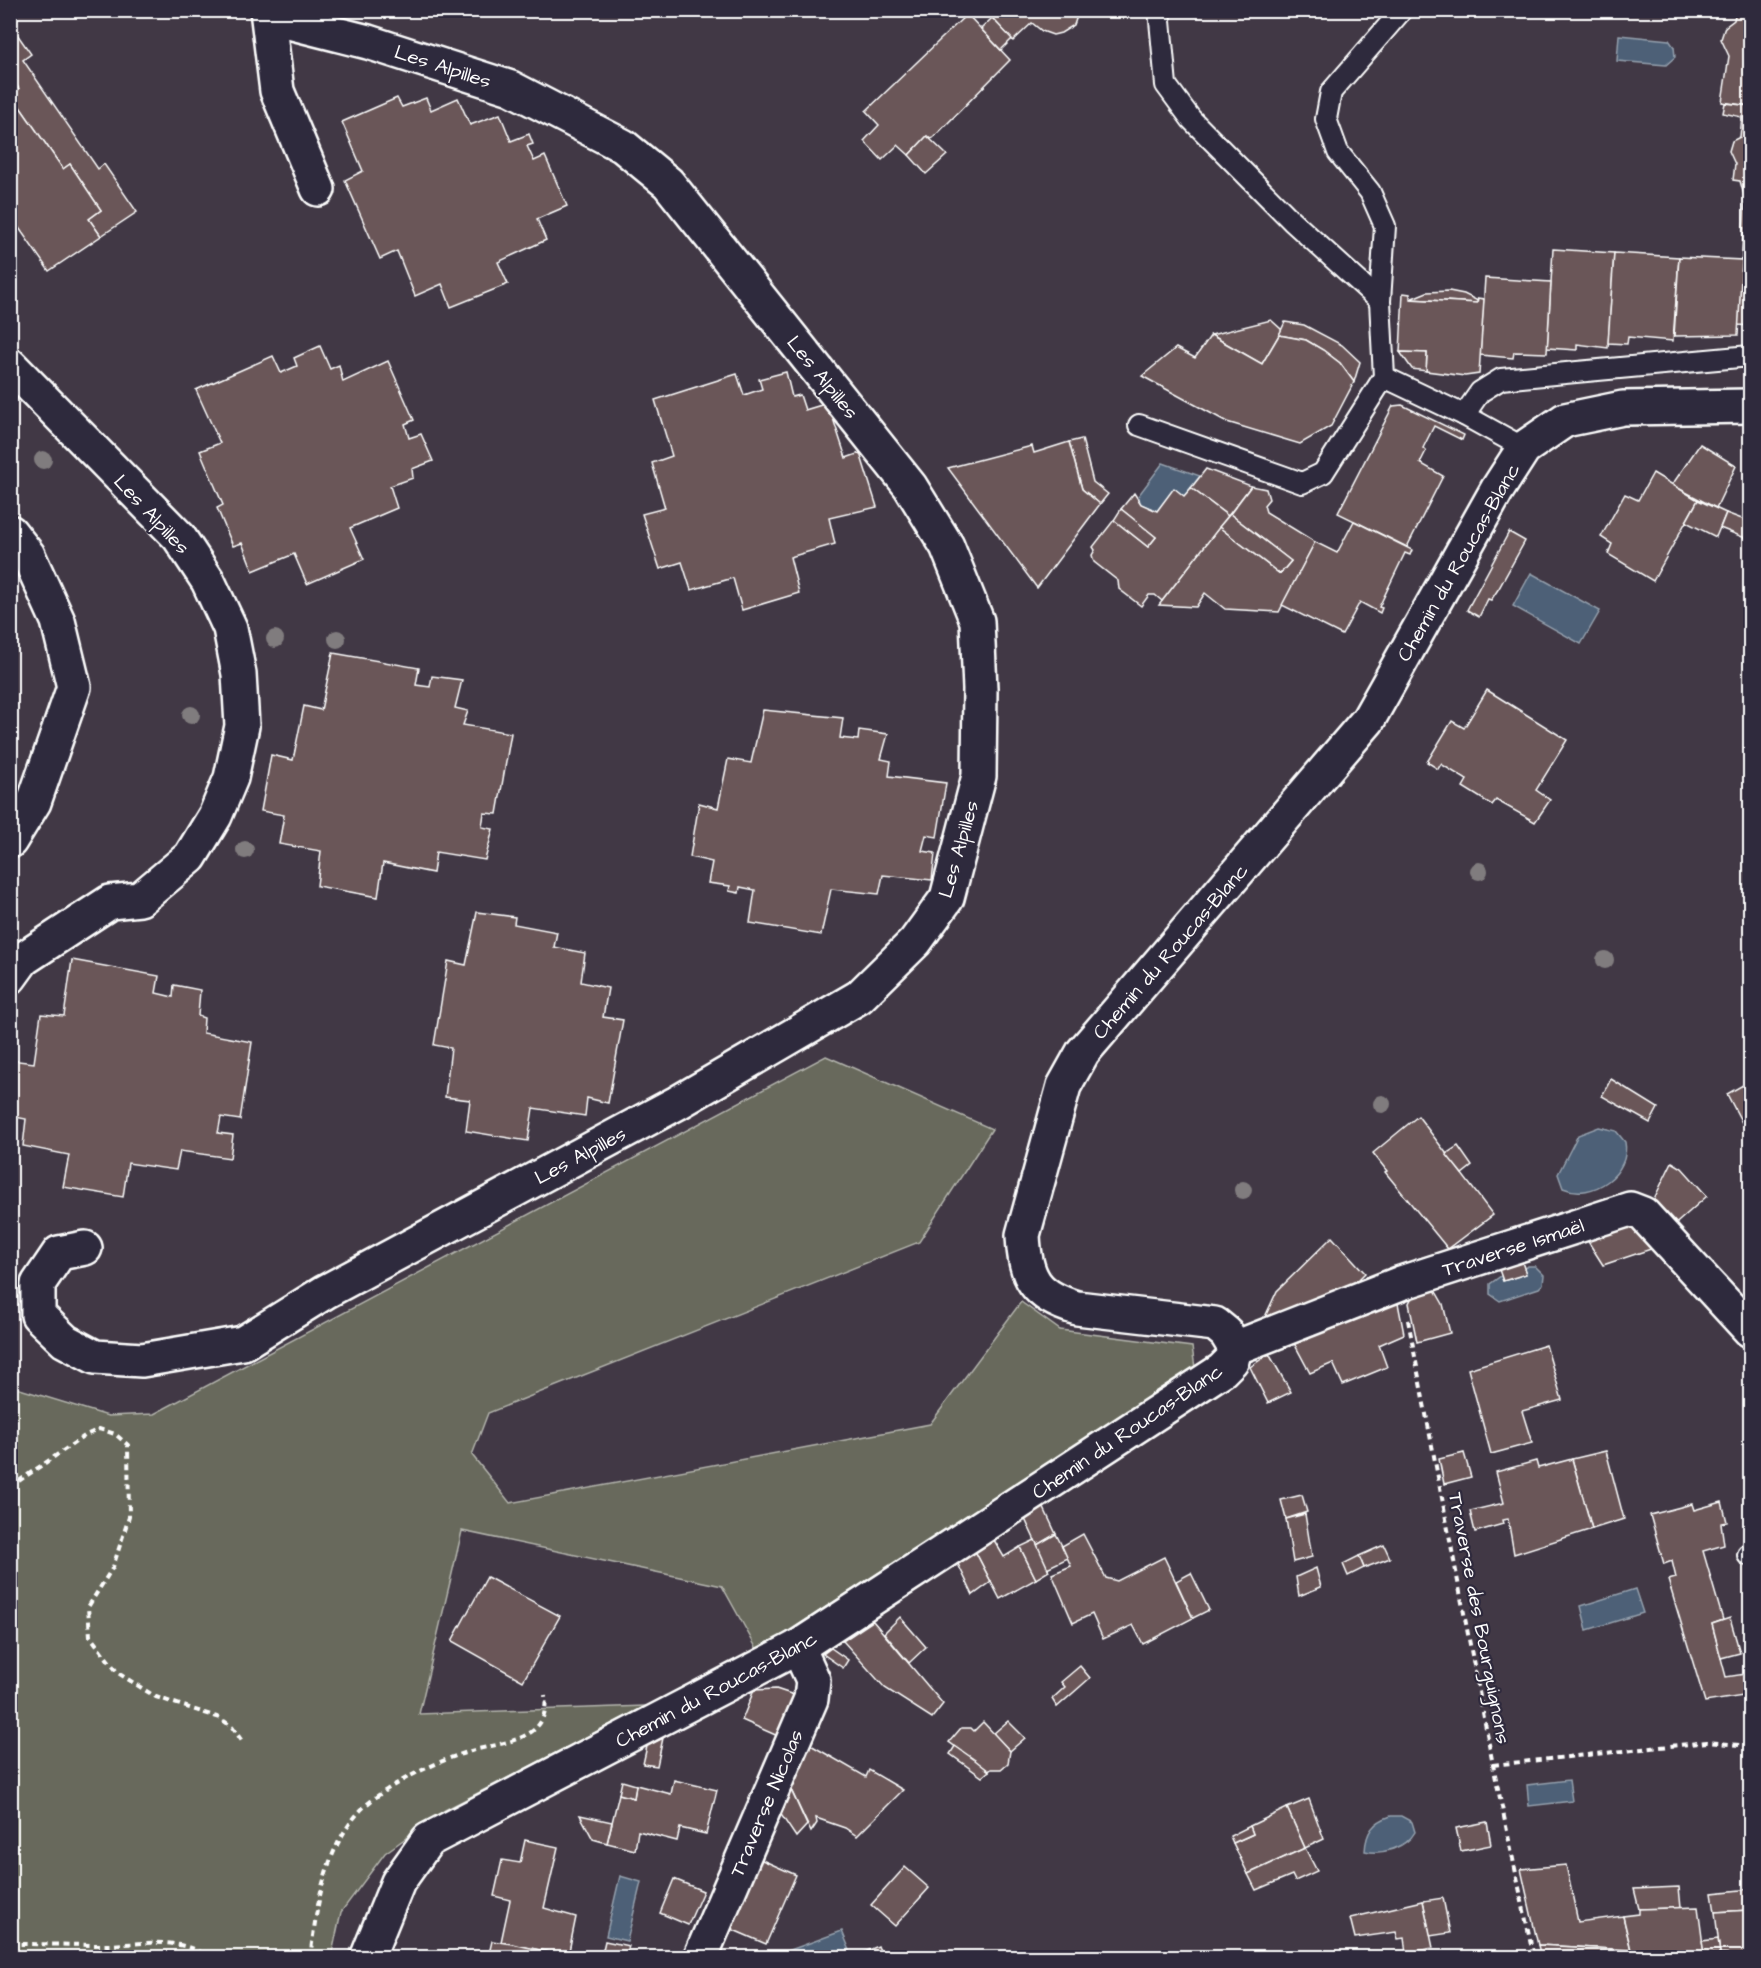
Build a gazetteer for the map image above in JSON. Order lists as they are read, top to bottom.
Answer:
{
  "streets": {
    "street": [
      "Les Alpilles",
      "Chemin du Roucas-Blanc",
      "Traverse Ismaël",
      "Traverse Nicolas"
    ],
    "path": ["Traverse des Bourguignons"]
  },
  "crossings": [
    ["Chemin du Roucas-Blanc", "Traverse Ismaël"],
    ["Chemin du Roucas-Blanc", "Traverse Nicolas"],
    ["Traverse Ismaël", "Traverse des Bourguignons"]
  ]
}
